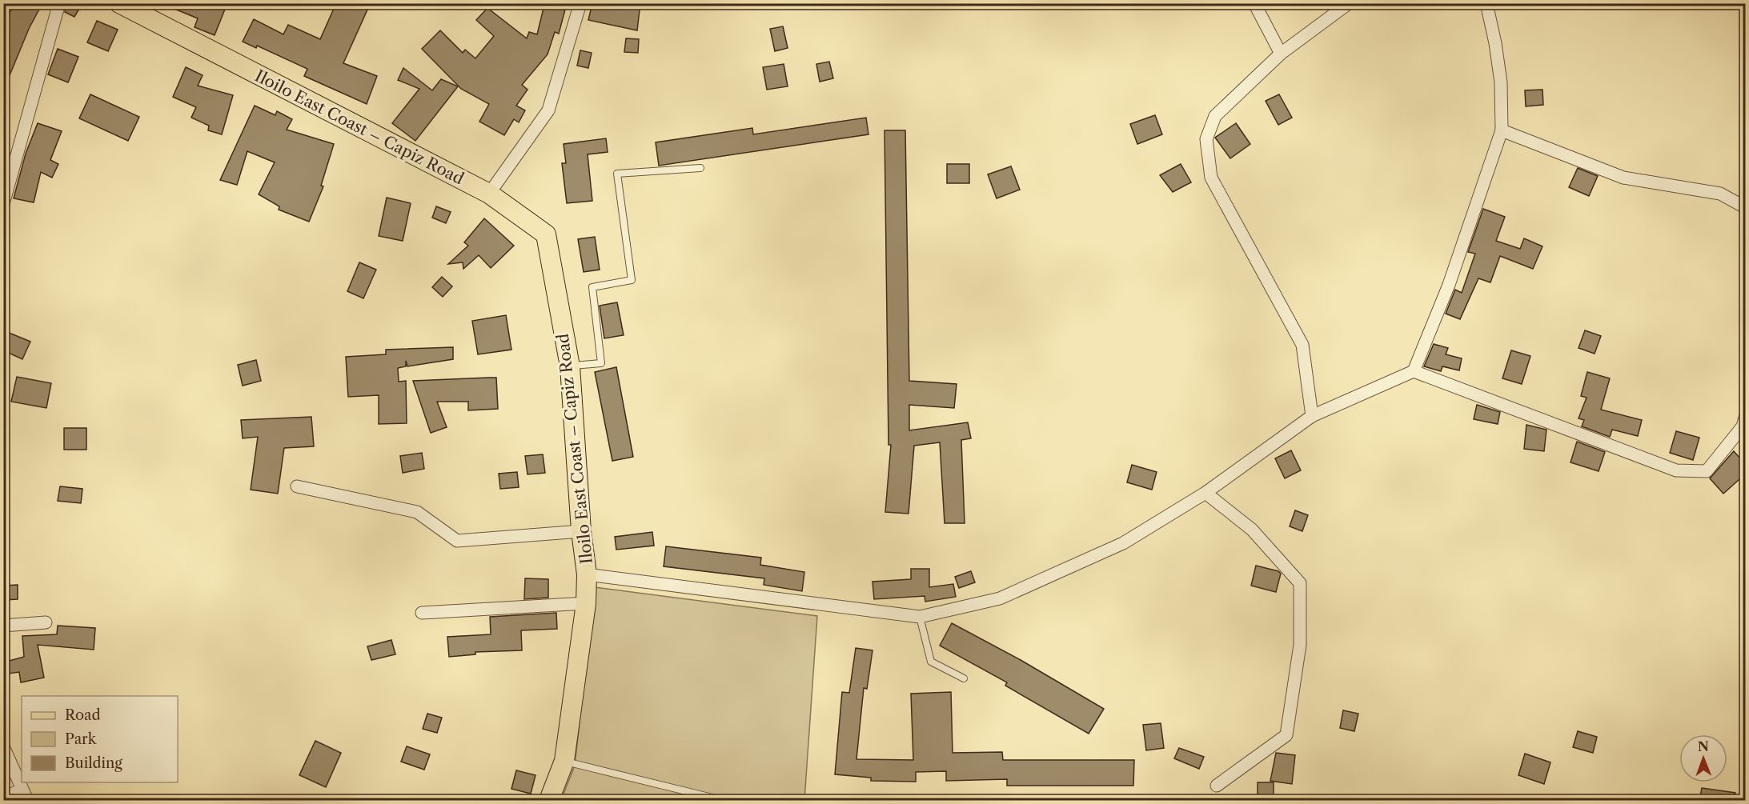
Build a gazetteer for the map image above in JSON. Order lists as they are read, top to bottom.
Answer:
{
  "streets": {
    "main road": ["Iloilo East Coast – Capiz Road"]
  },
  "legend": ["Road", "Park", "Building"],
  "north": "top"
}
